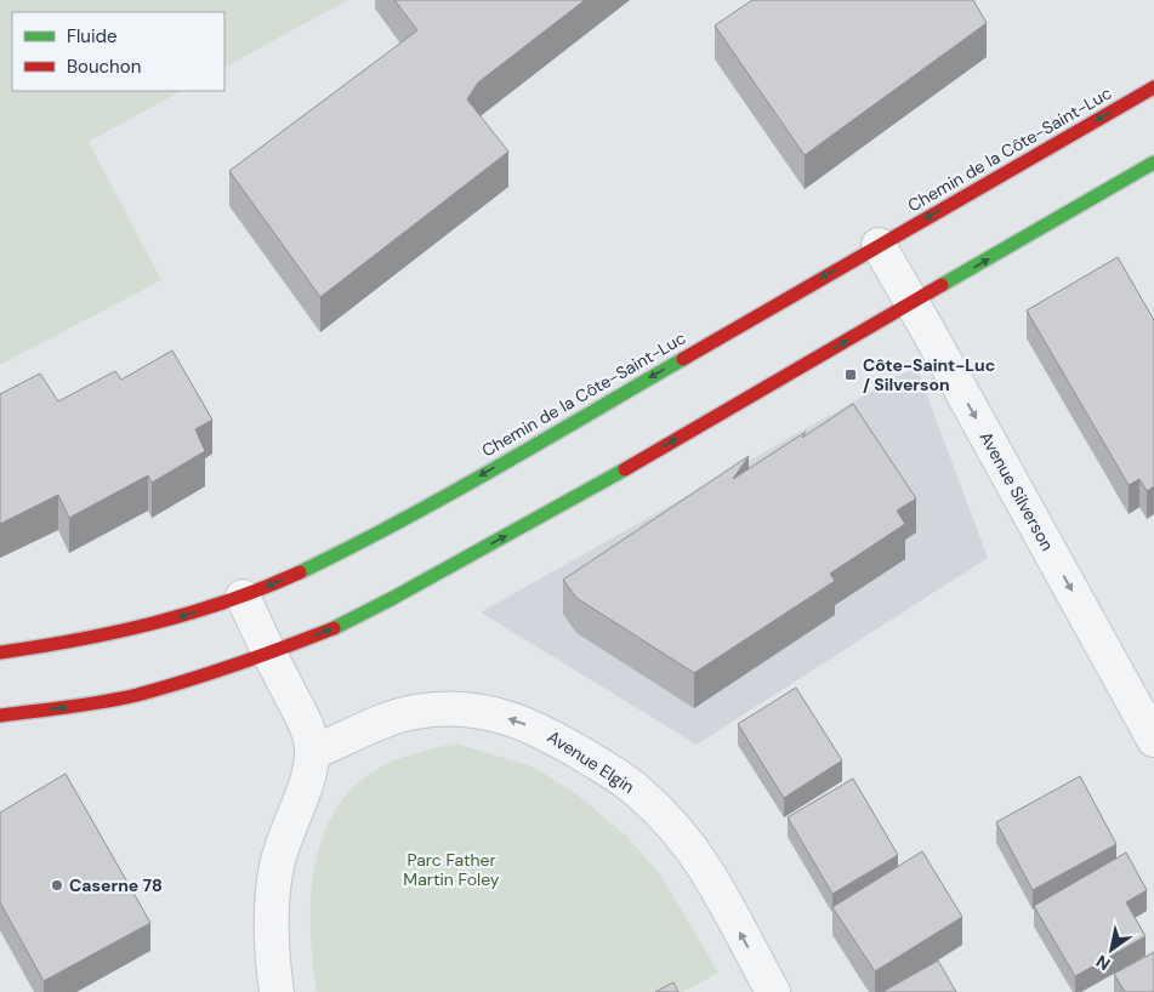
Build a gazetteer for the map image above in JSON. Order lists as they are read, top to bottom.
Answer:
{
  "streets": {
    "main road": ["Chemin de la Côte-Saint-Luc"],
    "street": ["Avenue Silverson", "Avenue Elgin"]
  },
  "crossings": [
    ["Chemin de la Côte-Saint-Luc", "Avenue Silverson"]
  ],
  "one_way": ["Avenue Silverson", "Avenue Elgin"],
  "parks": ["Parc Father Martin Foley"],
  "places": {
    "transit": ["Côte-Saint-Luc / Silverson"],
    "other": ["Caserne 78"]
  },
  "legend": ["Fluide", "Bouchon"],
  "north": "bottom left"
}
